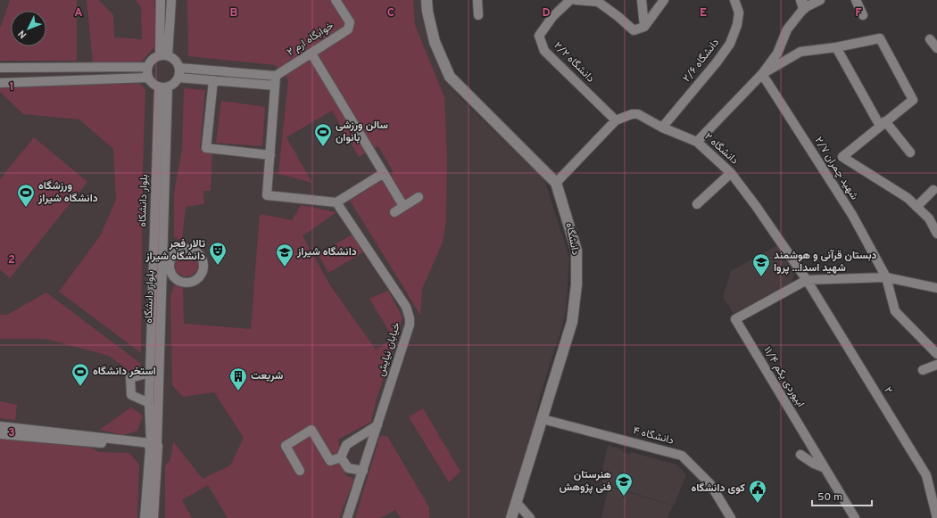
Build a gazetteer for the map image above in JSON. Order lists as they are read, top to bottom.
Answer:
{
  "streets": {
    "street": [
      "خوابگاه ارم ۲",
      "۲/۶ دانشگاه",
      "۲/۲ دانشگاه",
      "۲ دانشگاه",
      "۲/۷ شهید چمران",
      "بلوار دانشکاه",
      "دانشگاه",
      "بلوار دانشگاه",
      "خیابان نیایش",
      "۱۱/۴ ابیوردی یکم",
      "۲",
      "۴ دانشگاه"
    ]
  },
  "crossings": [
    ["۲/۶ دانشگاه", "۲ دانشگاه"],
    ["۲/۲ دانشگاه", "۲ دانشگاه"],
    ["۲ دانشگاه", "دانشگاه"],
    ["۲ دانشگاه", "۱۱/۴ ابیوردی یکم"],
    ["۲ دانشگاه", "۲"],
    ["بلوار دانشکاه", "بلوار دانشگاه"],
    ["دانشگاه", "۴ دانشگاه"],
    ["۱۱/۴ ابیوردی یکم", "۲"]
  ],
  "places": {
    "sports": ["سالن ورزشی بانوان", "ورزشگاه دانشگاه شیراز", "استخر دانشگاه"],
    "theatre": ["تالار فجر دانشگاه شیراز"],
    "school or university": ["دانشگاه شیراز", "دبستان قرآنی و هوشمند شهید اسدا... پروا", "هنرستان فنی پژوهش"],
    "building": ["شریعت"],
    "public building": ["کوی دانشگاه"]
  },
  "scale_bar": "50 m",
  "north": "bottom left",
  "grid": {
    "columns": [
      "A",
      "B",
      "C",
      "D",
      "E",
      "F"
    ],
    "rows": ["1", "2", "3"]
  }
}
